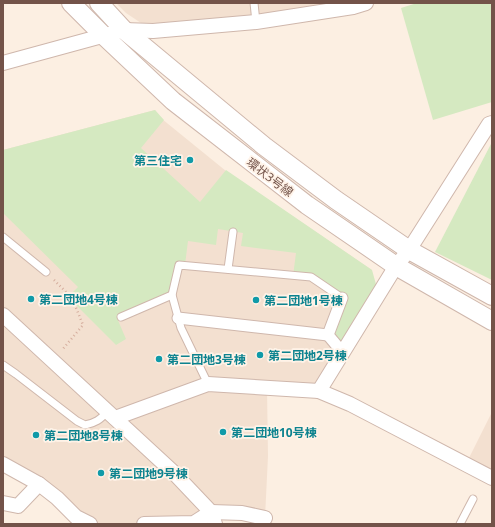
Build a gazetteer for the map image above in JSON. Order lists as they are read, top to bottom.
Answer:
{
  "streets": {
    "street": ["環状3号線"]
  },
  "places": [
    "第三住宅",
    "第二団地4号棟",
    "第二団地1号棟",
    "第二団地2号棟",
    "第二団地3号棟",
    "第二団地10号棟",
    "第二団地8号棟",
    "第二団地9号棟"
  ]
}
